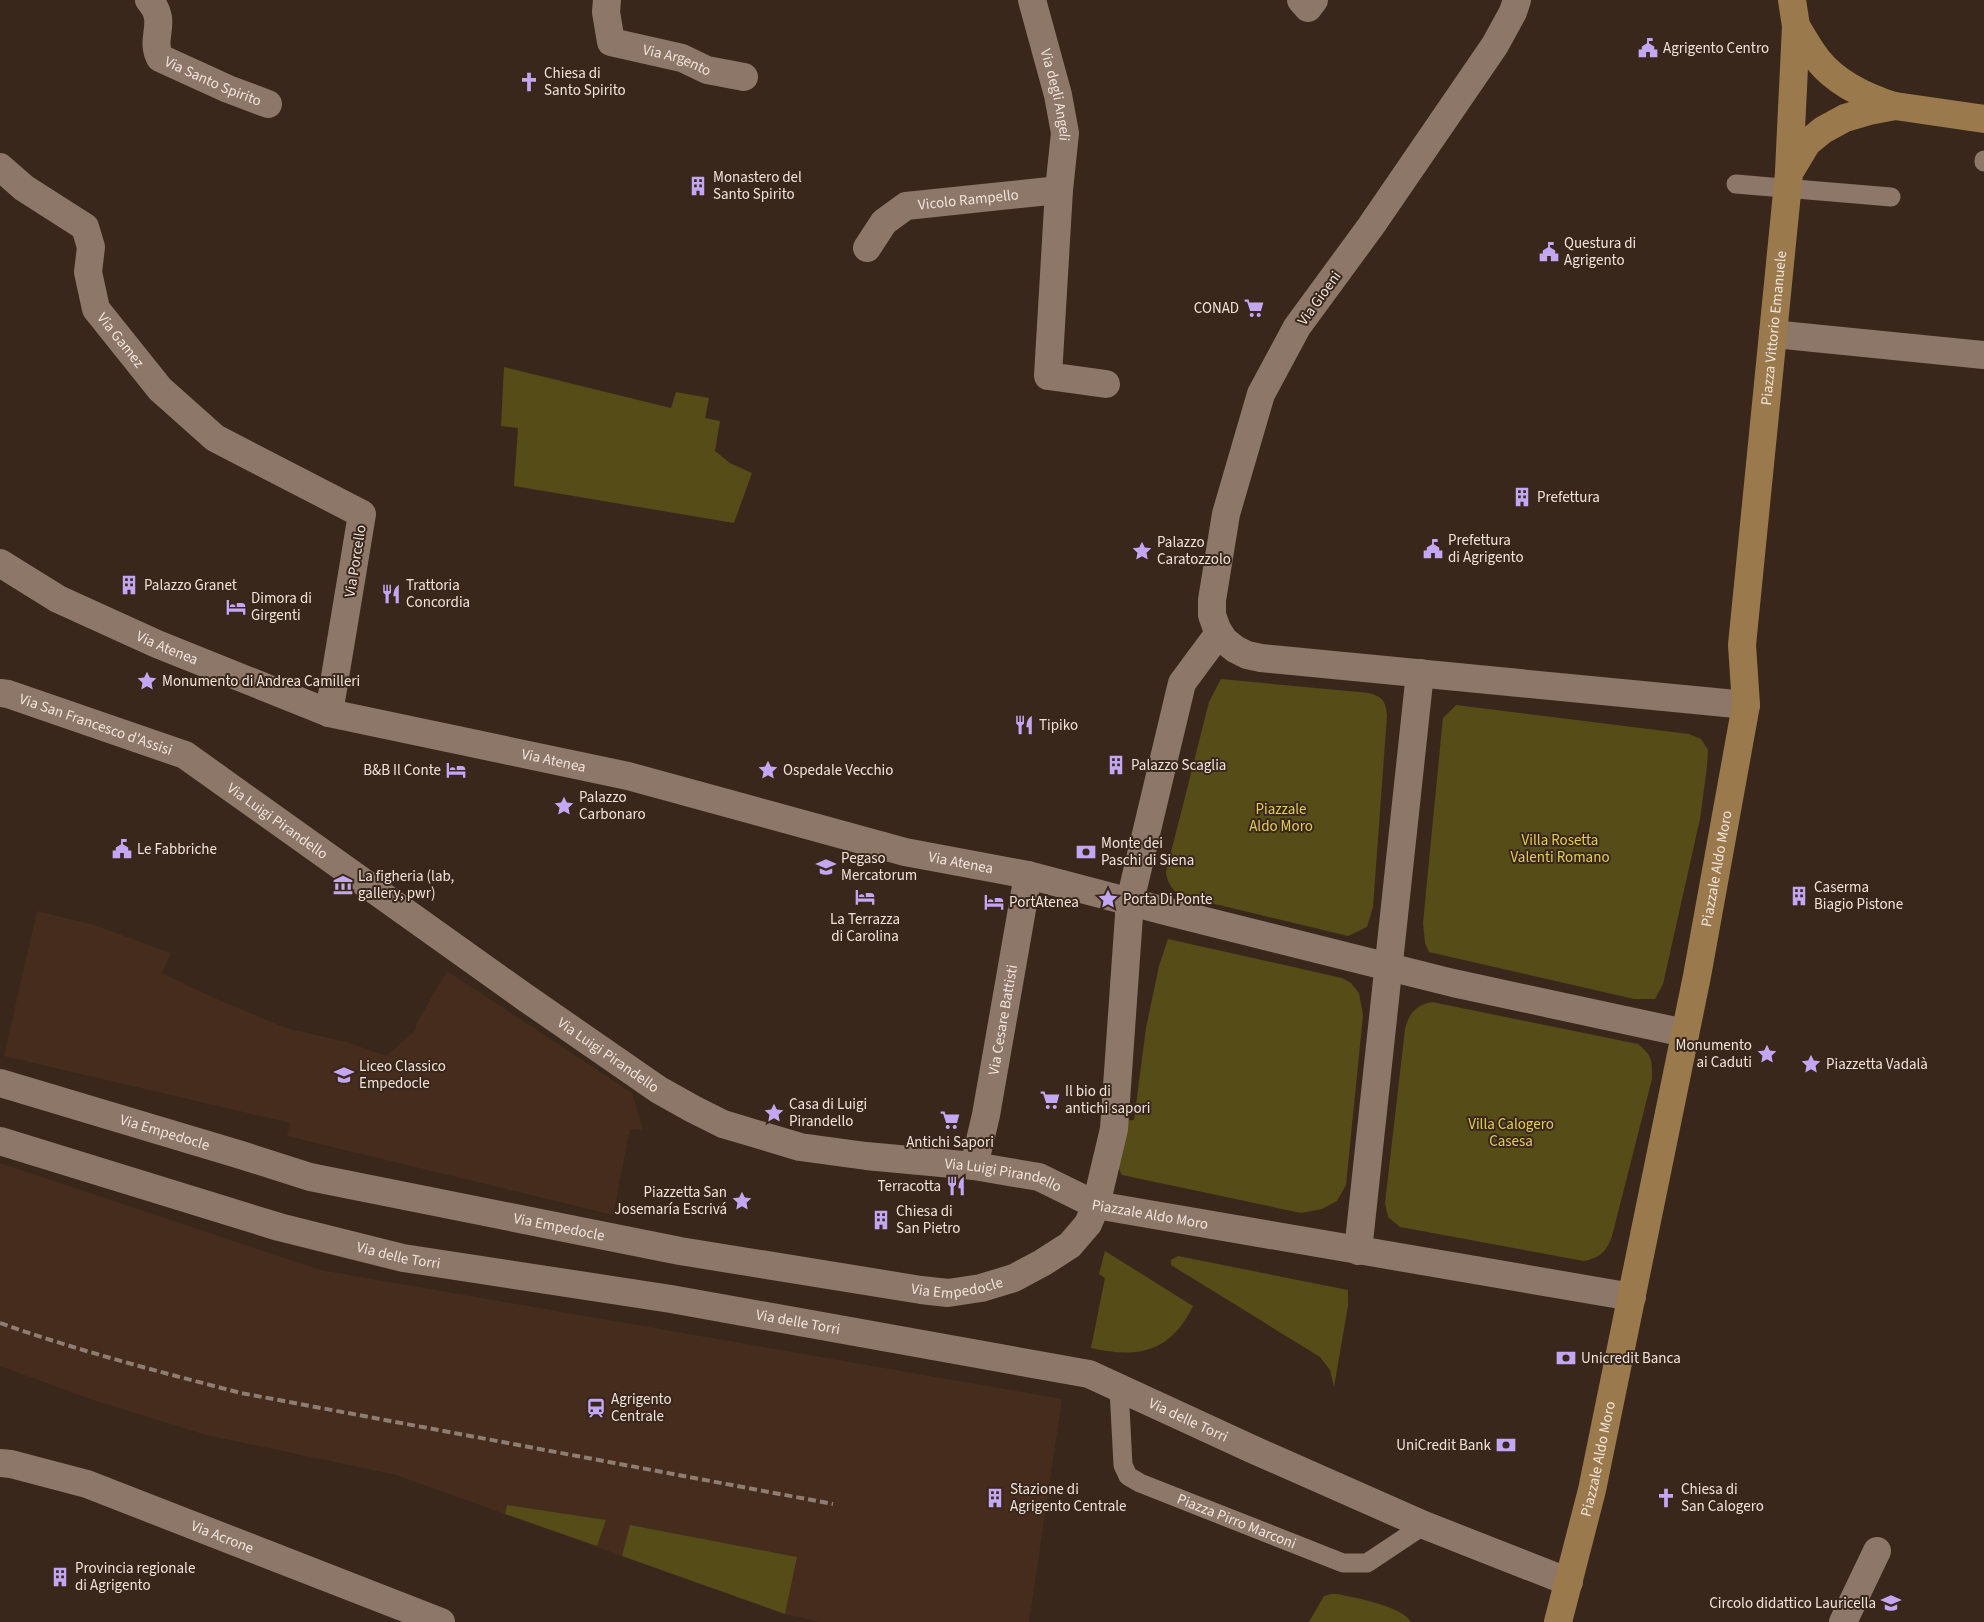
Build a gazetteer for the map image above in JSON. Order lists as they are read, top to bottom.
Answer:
{
  "streets": {
    "main road": ["Piazza Vittorio Emanuele", "Piazzale Aldo Moro"],
    "street": [
      "Via Argento",
      "Via Santo Spirito",
      "Via degli Angeli",
      "Vicolo Rampello",
      "Via Gioeni",
      "Via Gamez",
      "Via Porcello",
      "Via Atenea",
      "Via San Francesco d'Assisi",
      "Via Luigi Pirandello",
      "Via Cesare Battisti",
      "Via Empedocle",
      "Via delle Torri",
      "Via Acrone"
    ],
    "lane": ["Piazza Pirro Marconi"]
  },
  "crossings": [
    ["Via degli Angeli", "Vicolo Rampello"],
    ["Via Gioeni", "Piazzale Aldo Moro"],
    ["Piazza Vittorio Emanuele", "Piazzale Aldo Moro"],
    ["Via Gamez", "Via Porcello"],
    ["Via Porcello", "Via Atenea"],
    ["Via Atenea", "Piazzale Aldo Moro"],
    ["Via Atenea", "Via Cesare Battisti"],
    ["Via San Francesco d'Assisi", "Via Luigi Pirandello"],
    ["Via Luigi Pirandello", "Piazzale Aldo Moro"],
    ["Via Luigi Pirandello", "Via Cesare Battisti"],
    ["Via Luigi Pirandello", "Via Empedocle"],
    ["Piazzale Aldo Moro", "Via Empedocle"],
    ["Piazzale Aldo Moro", "Via delle Torri"],
    ["Via delle Torri", "Piazza Pirro Marconi"]
  ],
  "parks": ["Piazzale Aldo Moro", "Villa Rosetta Valenti Romano", "Villa Calogero Casesa"],
  "places": {
    "public building": [
      "Agrigento Centro",
      "Questura di Agrigento",
      "Prefettura di Agrigento",
      "Le Fabbriche"
    ],
    "church": ["Chiesa di Santo Spirito", "Chiesa di San Calogero"],
    "building": [
      "Monastero del Santo Spirito",
      "Prefettura",
      "Palazzo Granet",
      "Palazzo Scaglia",
      "Caserma Biagio Pistone",
      "Chiesa di San Pietro",
      "Stazione di Agrigento Centrale",
      "Provincia regionale di Agrigento"
    ],
    "supermarket": ["CONAD", "Il bio di antichi sapori", "Antichi Sapori"],
    "place": [
      "Palazzo Caratozzolo",
      "Monumento di Andrea Camilleri",
      "Ospedale Vecchio",
      "Palazzo Carbonaro",
      "Porta Di Ponte",
      "Monumento ai Caduti",
      "Piazzetta Vadalà",
      "Casa di Luigi Pirandello",
      "Piazzetta San Josemaría Escrivá"
    ],
    "restaurant": ["Trattoria Concordia", "Tipiko", "Terracotta"],
    "hotel": [
      "Dimora di Girgenti",
      "B&B Il Conte",
      "La Terrazza di Carolina",
      "PortAtenea"
    ],
    "bank": ["Monte dei Paschi di Siena", "Unicredit Banca", "UniCredit Bank"],
    "school or university": ["Pegaso Mercatorum", "Liceo Classico Empedocle", "Circolo didattico Lauricella"],
    "museum": ["La figheria (lab, gallery, pwr)"],
    "station": ["Agrigento Centrale"]
  }
}
